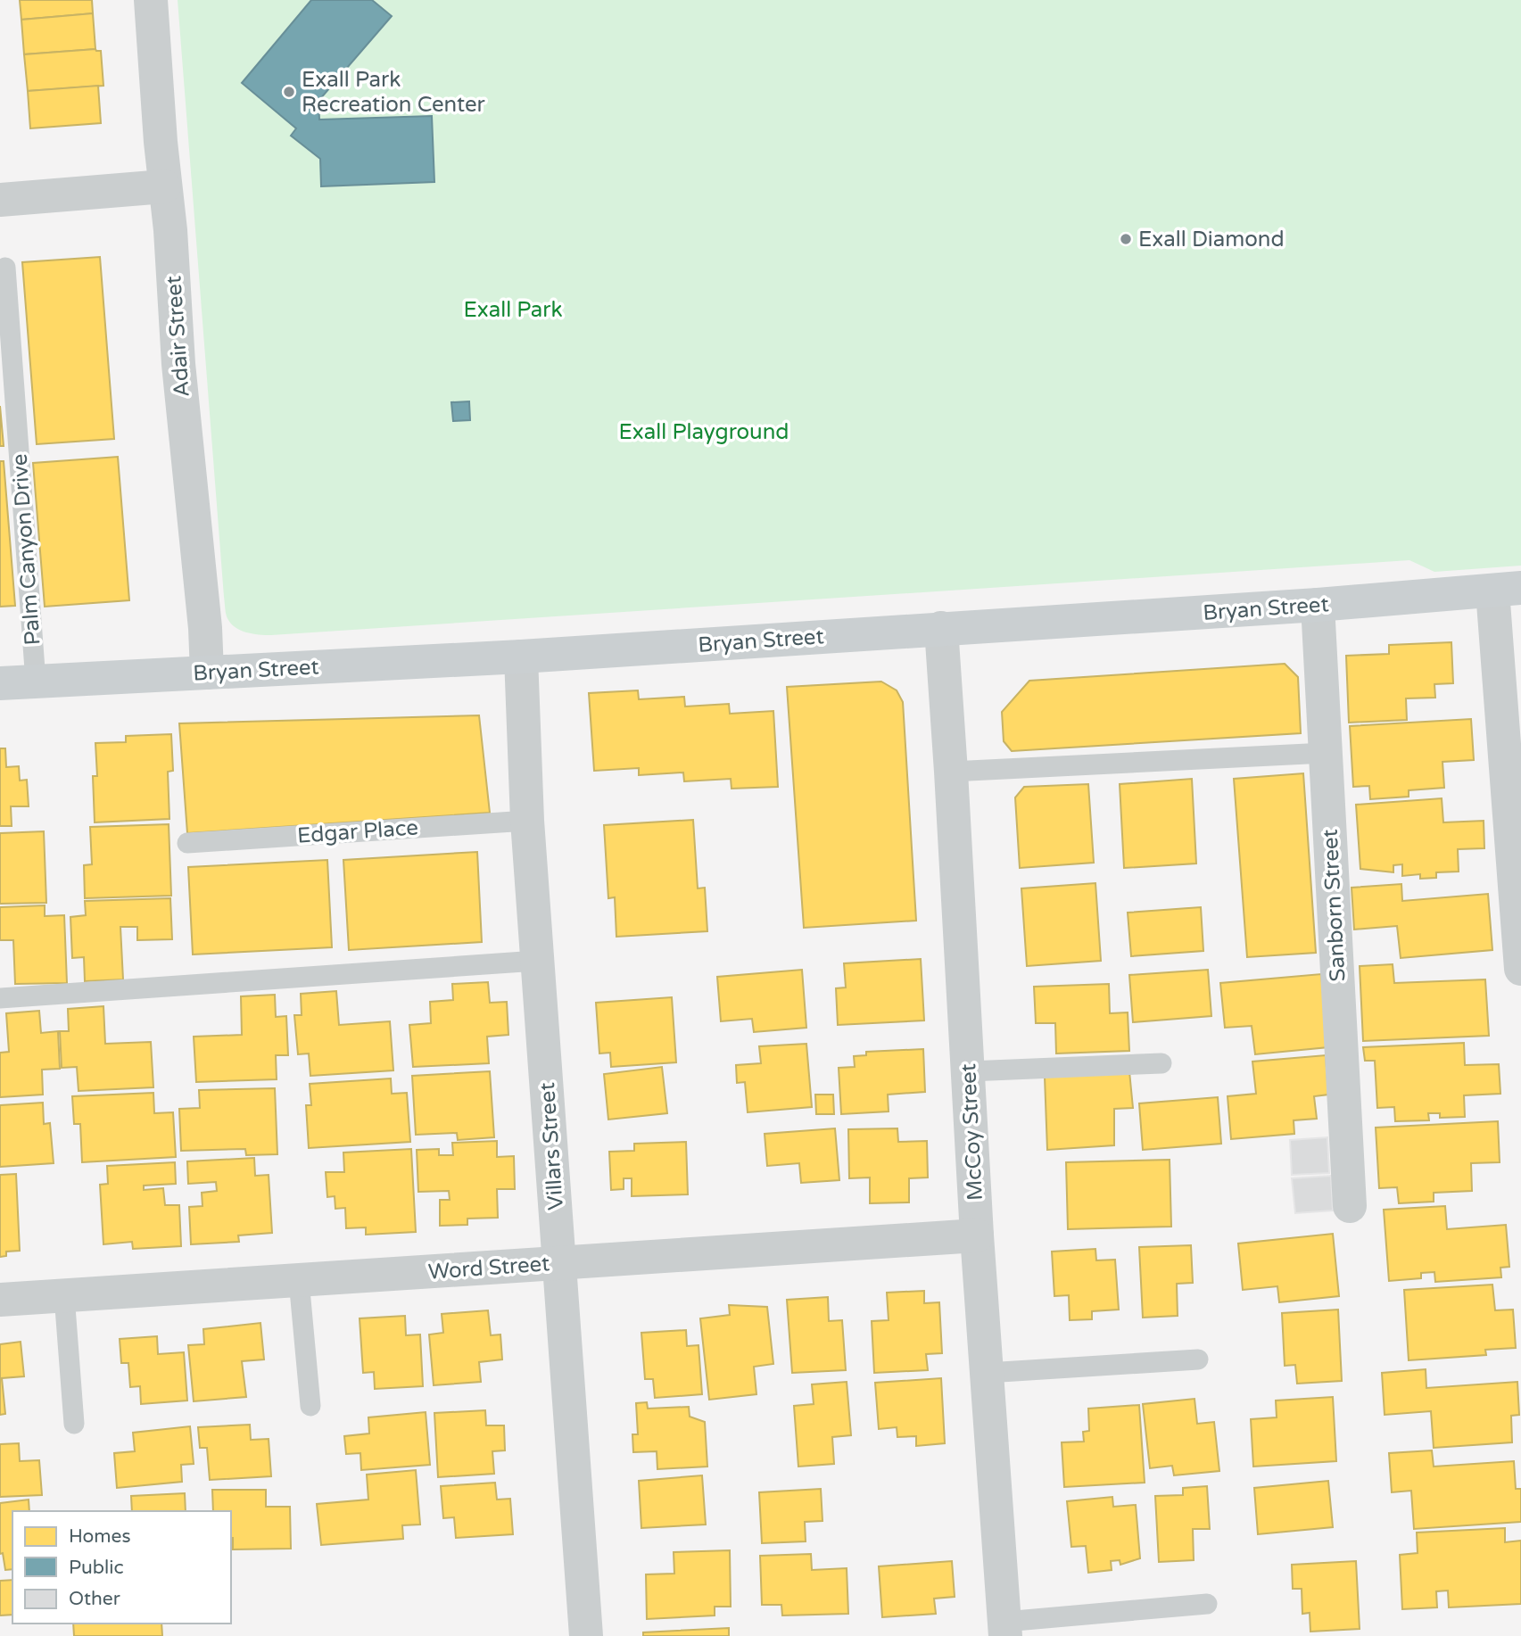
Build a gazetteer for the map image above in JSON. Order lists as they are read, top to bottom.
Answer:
{
  "streets": {
    "street": [
      "Adair Street",
      "Bryan Street",
      "Sanborn Street",
      "McCoy Street",
      "Villars Street",
      "Word Street"
    ],
    "lane": ["Palm Canyon Drive", "Edgar Place"]
  },
  "crossings": [
    ["Adair Street", "Bryan Street"],
    ["Palm Canyon Drive", "Bryan Street"],
    ["Bryan Street", "Sanborn Street"],
    ["Bryan Street", "McCoy Street"],
    ["Bryan Street", "Villars Street"],
    ["Edgar Place", "Villars Street"],
    ["McCoy Street", "Word Street"],
    ["Villars Street", "Word Street"]
  ],
  "parks": ["Exall Park", "Exall Playground"],
  "places": ["Exall Park Recreation Center", "Exall Diamond"],
  "legend": ["Homes", "Public", "Other"]
}
